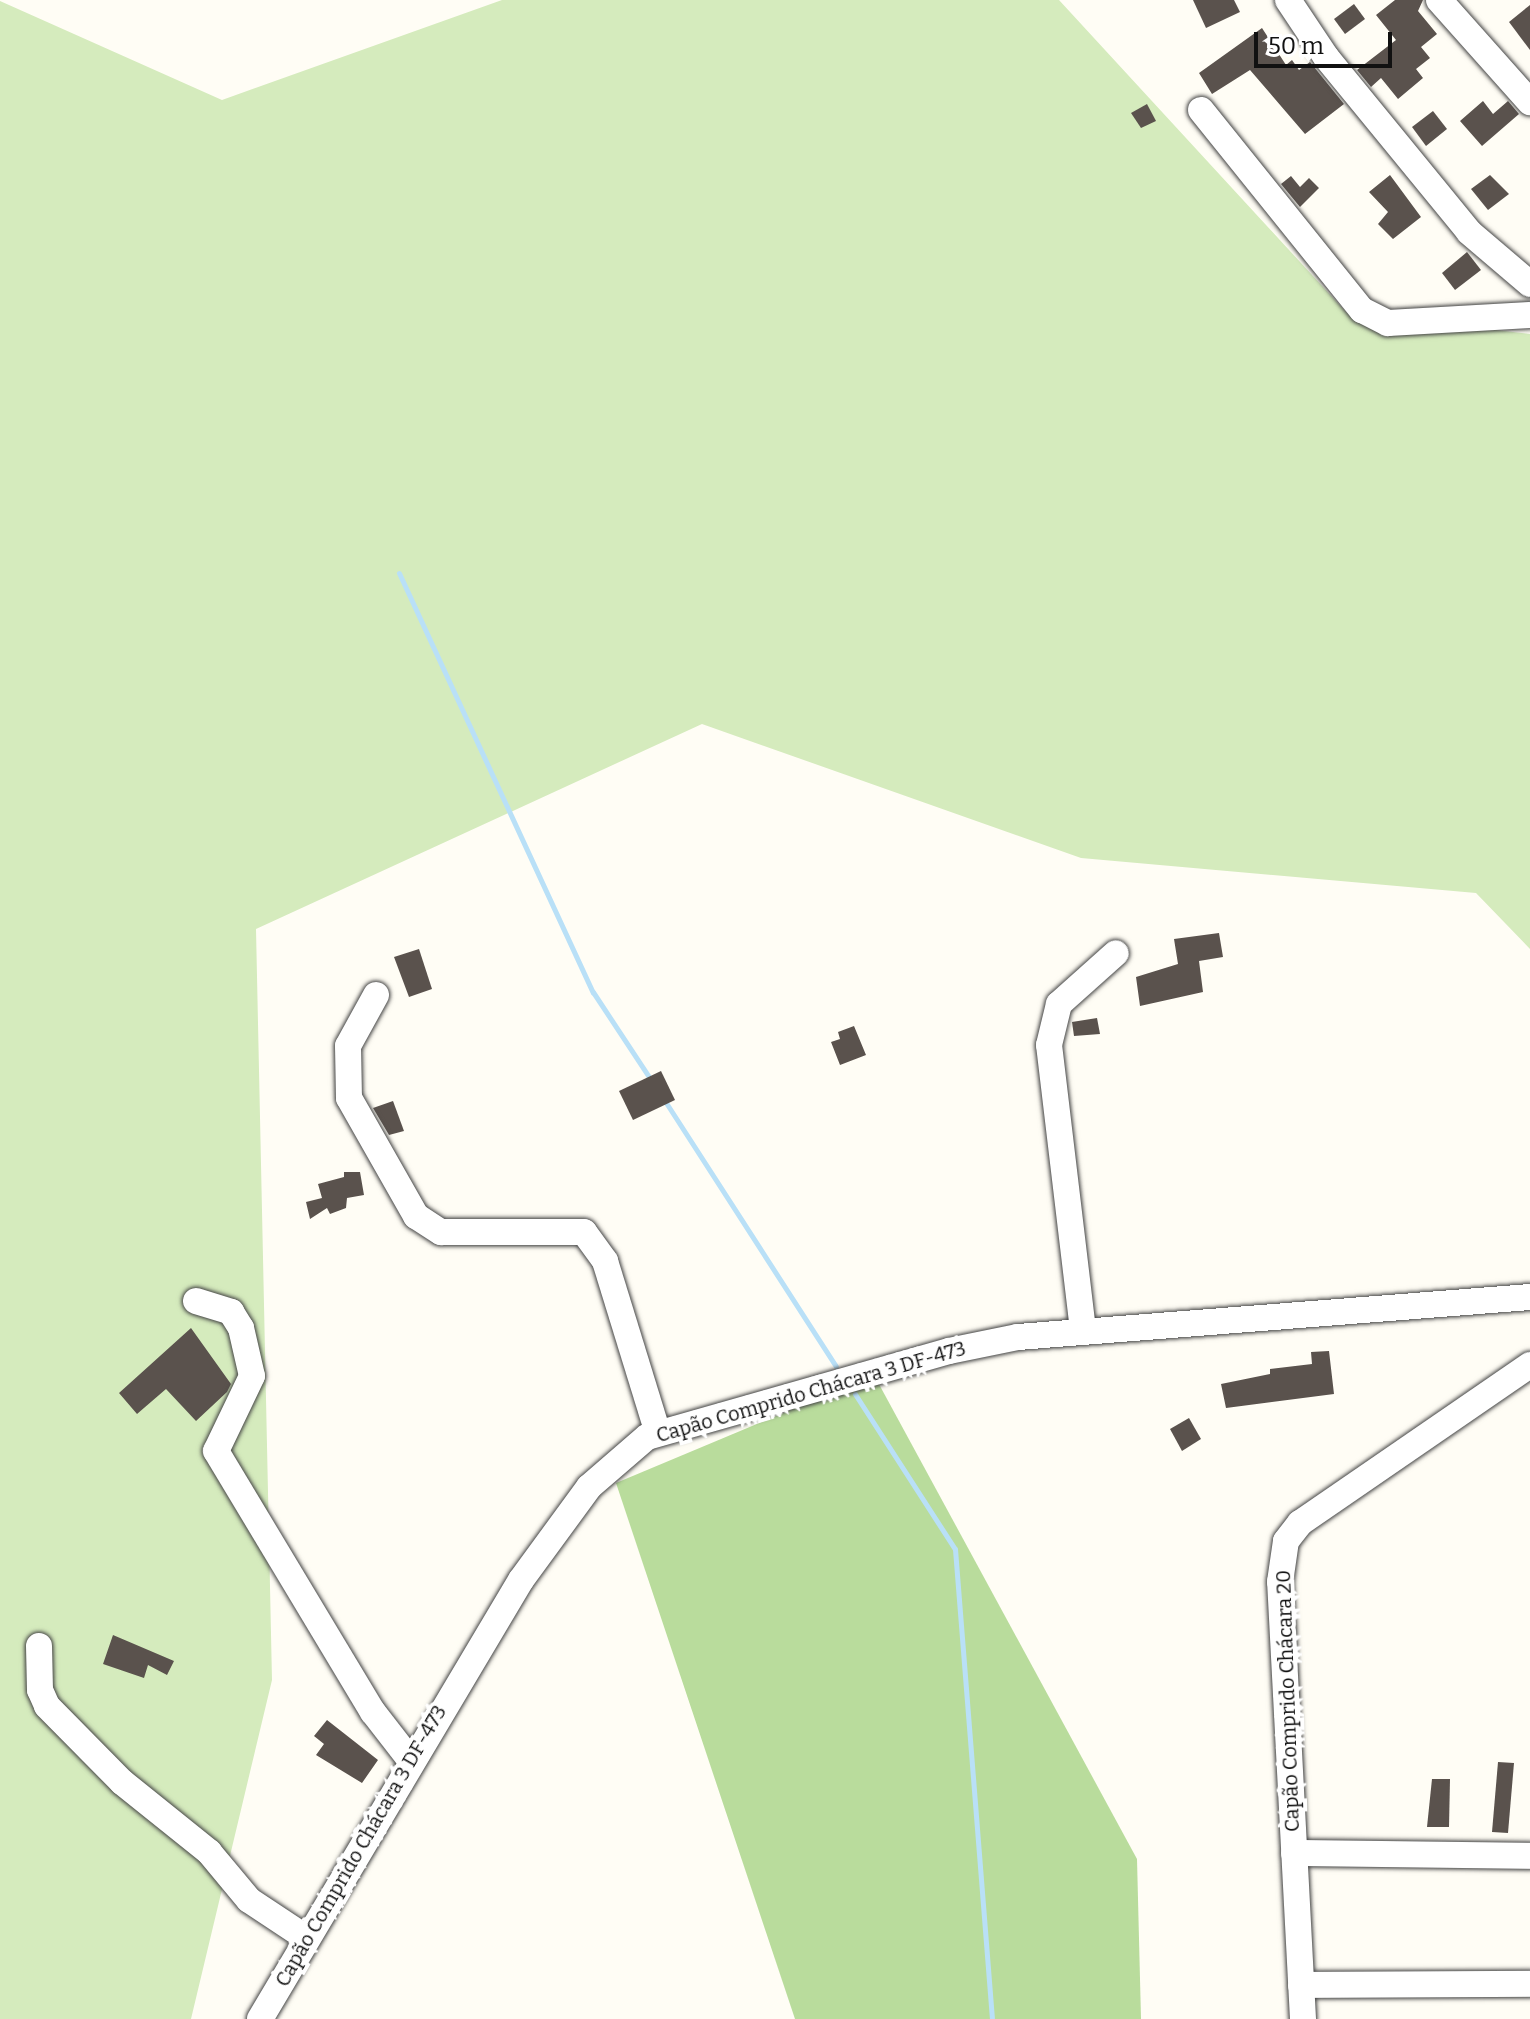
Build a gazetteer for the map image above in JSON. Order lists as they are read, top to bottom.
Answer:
{
  "streets": {
    "street": ["Capão Comprido Chácara 3 DF-473", "Capão Comprido Chácara 20"]
  },
  "scale_bar": "50 m"
}
